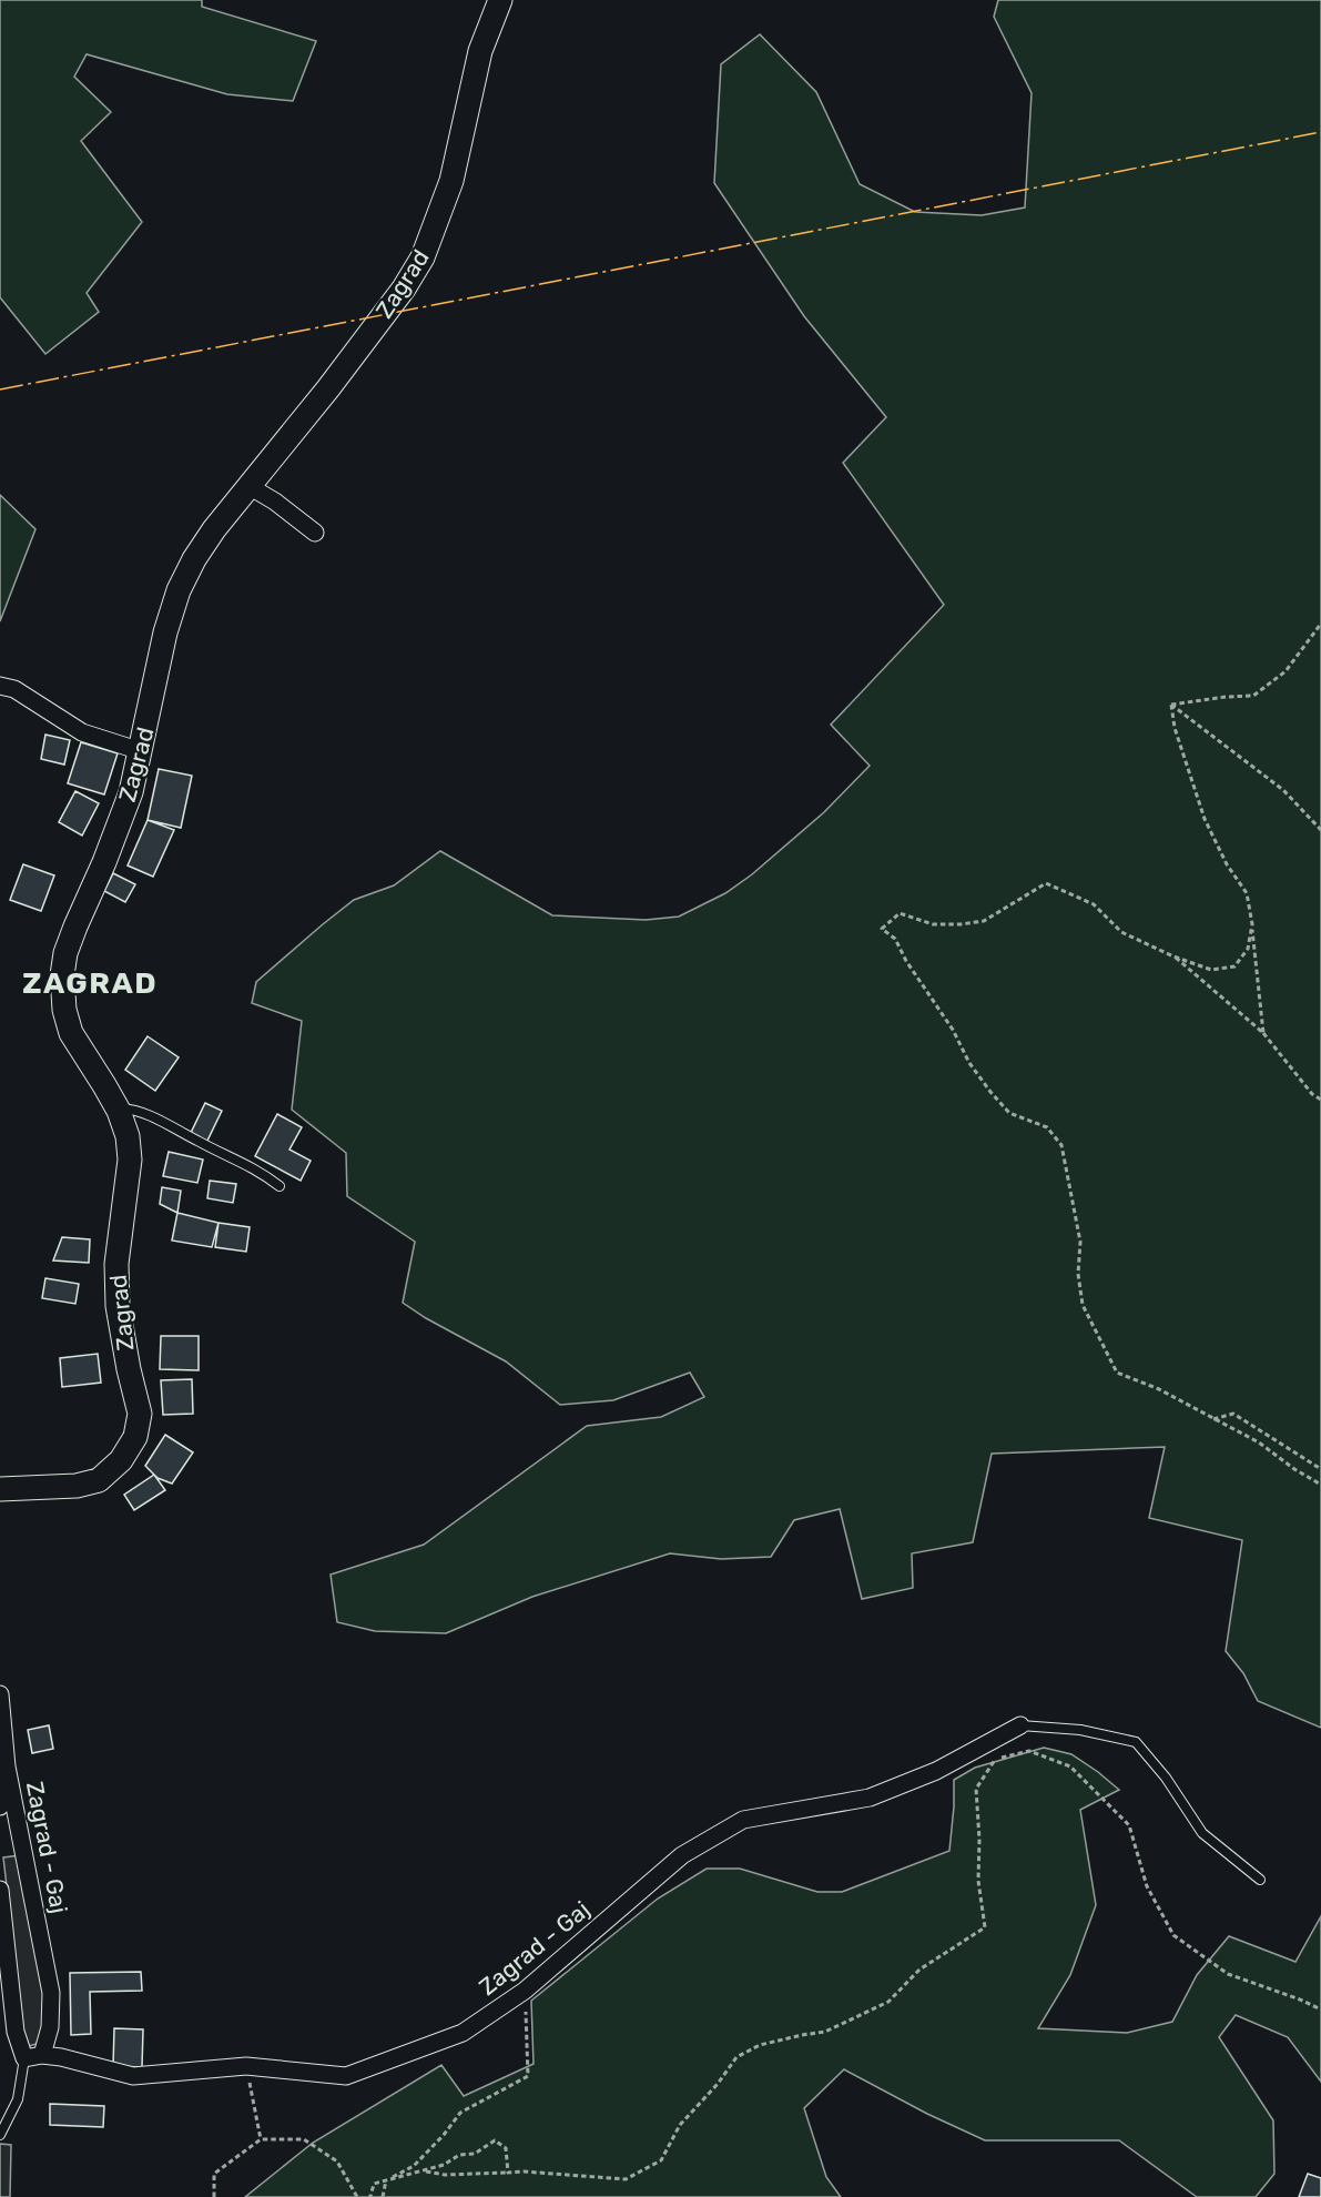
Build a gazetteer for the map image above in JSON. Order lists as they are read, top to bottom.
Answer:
{
  "streets": {
    "main road": ["Zagrad"],
    "street": ["Zagrad - Gaj"]
  },
  "districts": ["ZAGRAD"]
}
